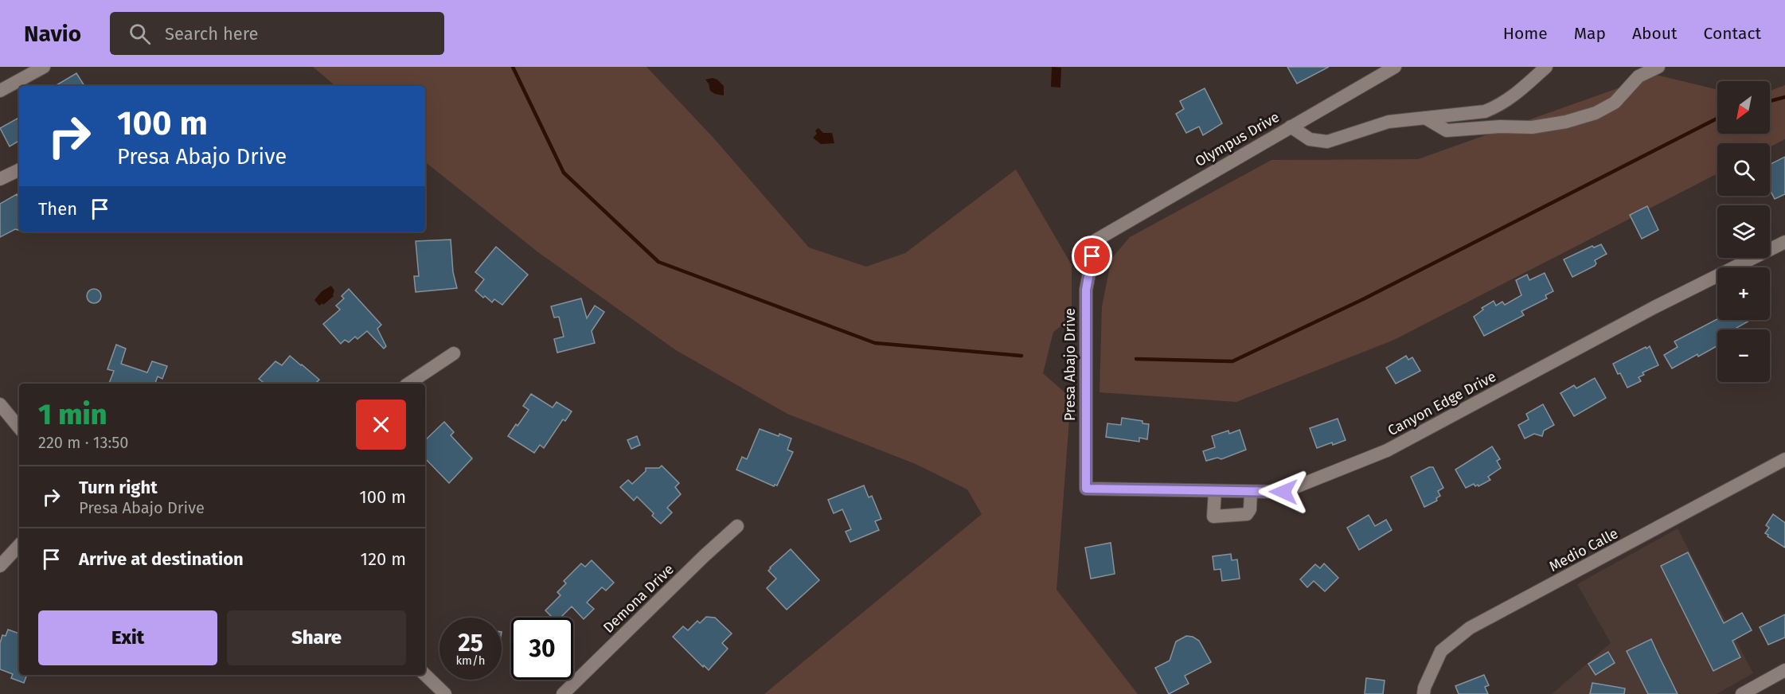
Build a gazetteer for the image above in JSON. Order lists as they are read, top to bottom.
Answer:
{
  "streets": {
    "street": [
      "Olympus Drive",
      "Presa Abajo Drive",
      "Canyon Edge Drive",
      "Medio Calle",
      "Demona Drive"
    ]
  },
  "crossings": [
    ["Olympus Drive", "Presa Abajo Drive"],
    ["Presa Abajo Drive", "Canyon Edge Drive"]
  ],
  "north": "bottom left",
  "page": {
    "header": "Navio",
    "search": "Search here",
    "nav": [
      "Home",
      "Map",
      "About",
      "Contact"
    ],
    "map_buttons": ["+", "−"],
    "turn": ["100 m", "Presa Abajo Drive"],
    "then": "Then",
    "heading": ["1 min", "220 m · 13:50"],
    "list": [
      {
        "name": "Turn right",
        "note": "Presa Abajo Drive",
        "value": "100 m"
      },
      {
        "name": "Arrive at destination",
        "value": "120 m"
      }
    ],
    "buttons": ["Exit", "Share"],
    "speed": "25 km/h",
    "limit": "30"
  }
}
